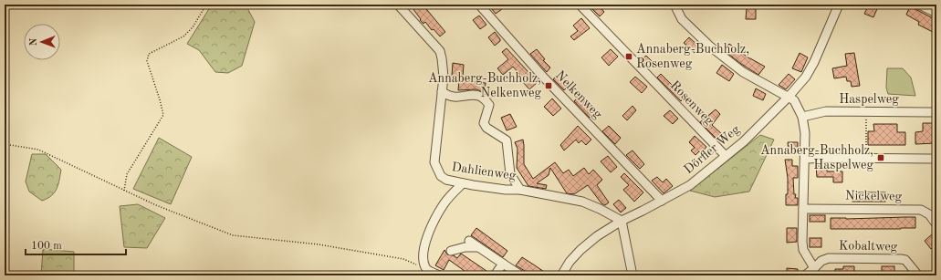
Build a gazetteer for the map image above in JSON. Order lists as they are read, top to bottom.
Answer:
{
  "streets": {
    "street": [
      "Nelkenweg",
      "Haspelweg",
      "Rosenweg",
      "Dörfler Weg",
      "Dahlienweg",
      "Nickelweg",
      "Kobaltweg"
    ]
  },
  "crossings": [
    ["Nelkenweg", "Dörfler Weg"],
    ["Rosenweg", "Dörfler Weg"],
    ["Dörfler Weg", "Dahlienweg"]
  ],
  "places": {
    "transit": ["Annaberg-Buchholz, Rosenweg", "Annaberg-Buchholz, Nelkenweg", "Annaberg-Buchholz, Haspelweg"]
  },
  "scale_bar": "100 m",
  "north": "left"
}
